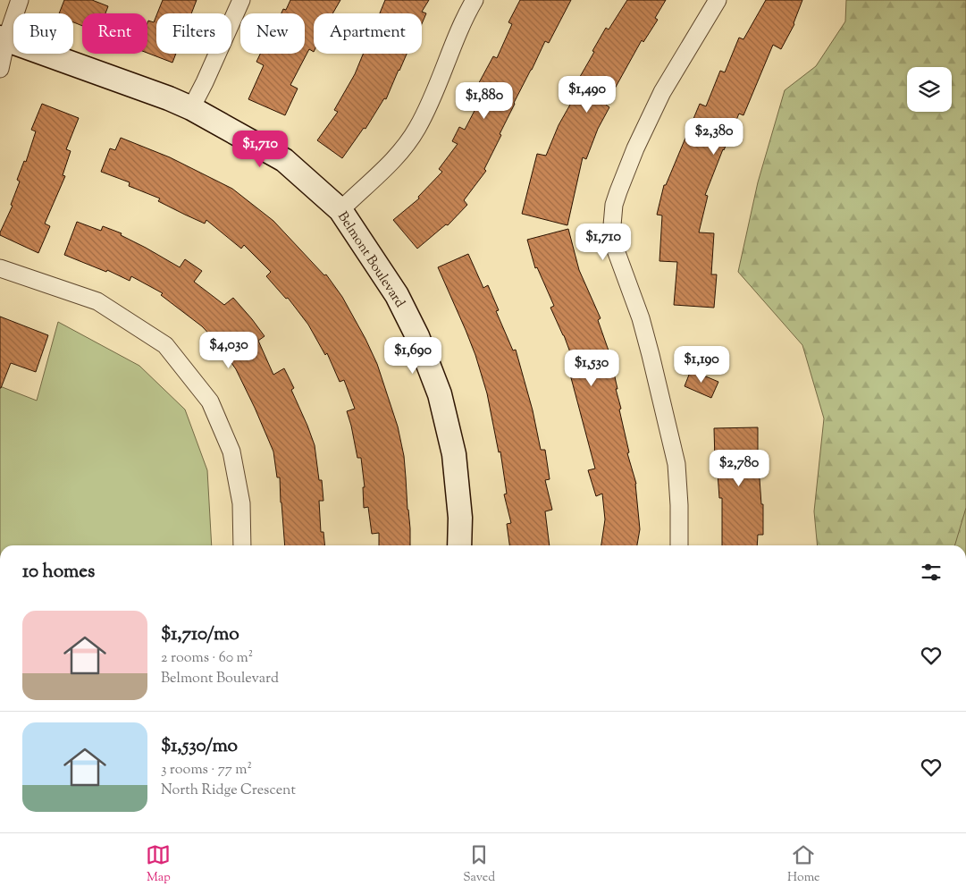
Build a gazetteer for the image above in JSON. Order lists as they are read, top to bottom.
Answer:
{
  "streets": {
    "street": ["Belmont Boulevard"]
  },
  "page": {
    "chip": [
      "Buy",
      "Rent",
      "Filters",
      "New",
      "Apartment"
    ],
    "price": [
      "$1,490",
      "$1,880",
      "$2,380",
      "$1,710",
      "$1,710",
      "$4,030",
      "$1,690",
      "$1,190",
      "$1,530",
      "$2,780"
    ],
    "heading": "10 homes",
    "list": [
      {
        "name": "$1,710/mo",
        "note": "2 rooms · 60 m² · Belmont Boulevard"
      },
      {
        "name": "$1,530/mo",
        "note": "3 rooms · 77 m² · North Ridge Crescent"
      }
    ],
    "tabs": ["Map", "Saved", "Home"]
  }
}
